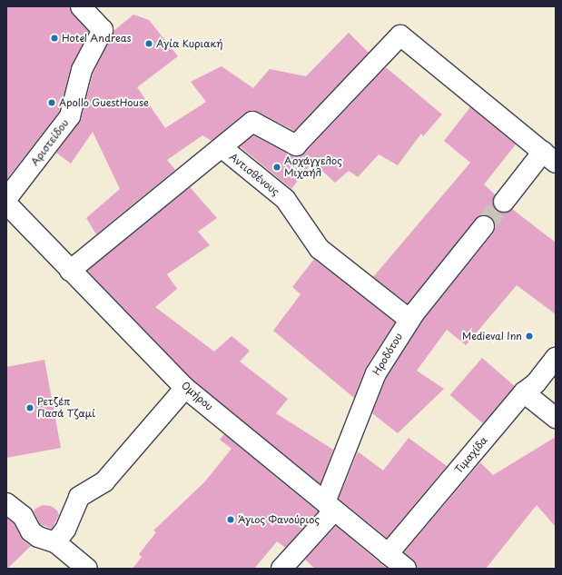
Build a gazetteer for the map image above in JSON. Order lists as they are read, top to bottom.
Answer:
{
  "streets": {
    "street": [
      "Αριστείδου",
      "Αντισθένους",
      "Ηροδότου",
      "Ομήρου",
      "Τιμαχίδα"
    ]
  },
  "crossings": [
    ["Αντισθένους", "Ηροδότου"],
    ["Αντισθένους", "Ομήρου"],
    ["Ηροδότου", "Ομήρου"],
    ["Ομήρου", "Τιμαχίδα"]
  ],
  "places": [
    "Hotel Andreas",
    "Αγία Κυριακή",
    "Apollo GuestHouse",
    "Αρχάγγελος Μιχαήλ",
    "Medieval Inn",
    "Ρετζέπ Πασά Τζαμί",
    "Άγιος Φανούριος"
  ]
}
